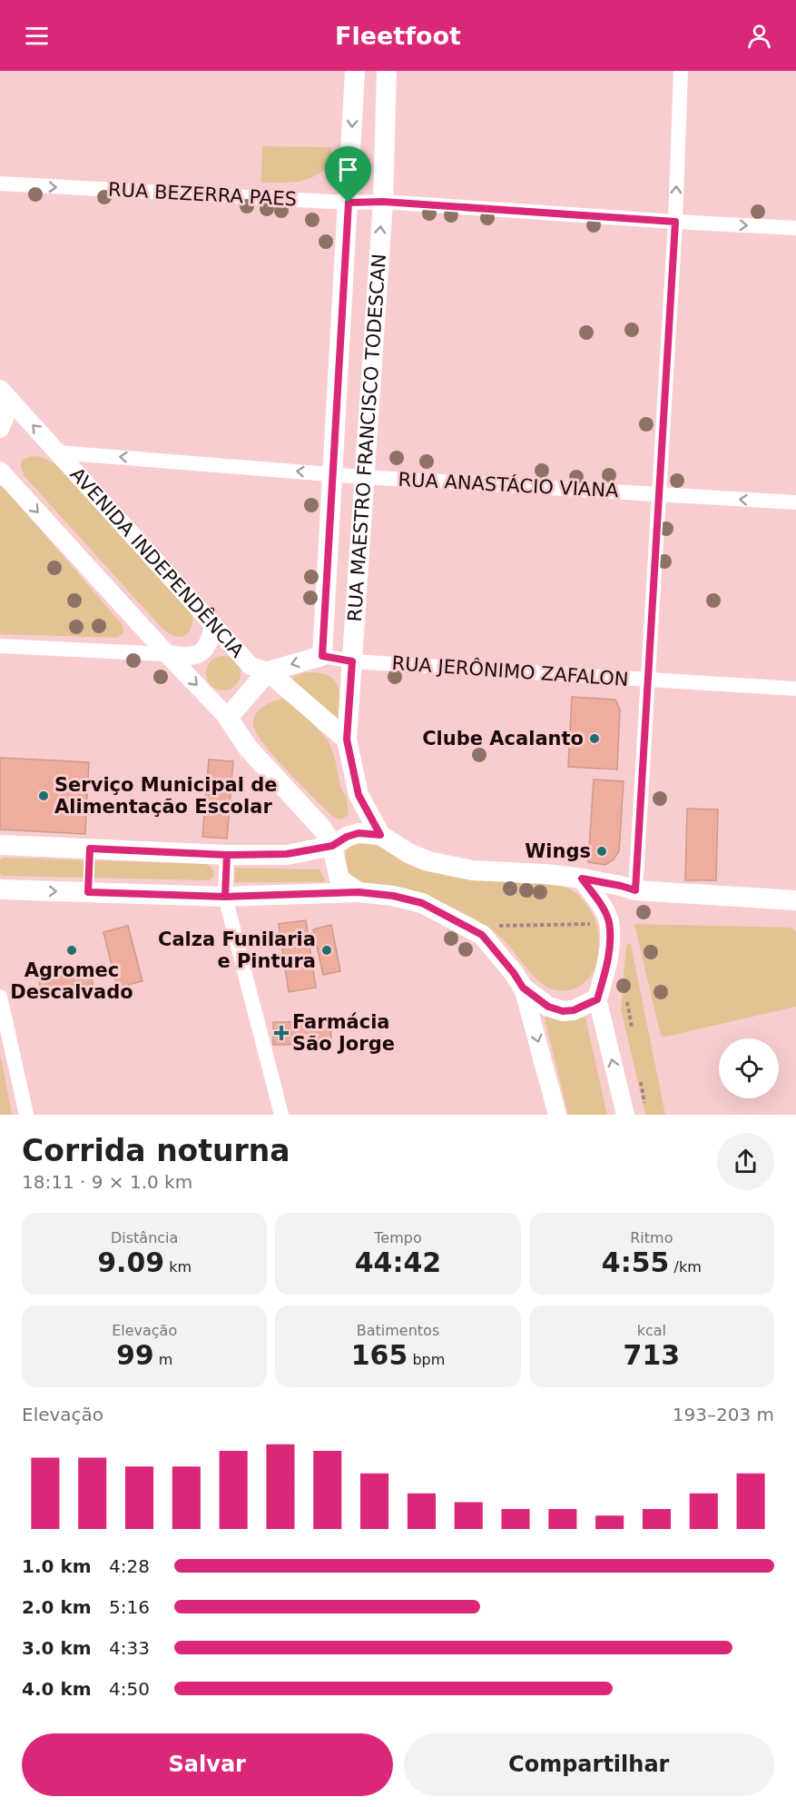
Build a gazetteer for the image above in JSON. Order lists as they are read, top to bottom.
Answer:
{
  "streets": {
    "main road": ["RUA MAESTRO FRANCISCO TODESCAN", "AVENIDA INDEPENDÊNCIA"],
    "street": ["RUA BEZERRA PAES", "RUA ANASTÁCIO VIANA", "RUA JERÔNIMO ZAFALON"]
  },
  "crossings": [
    ["RUA BEZERRA PAES", "RUA MAESTRO FRANCISCO TODESCAN"],
    ["RUA MAESTRO FRANCISCO TODESCAN", "RUA ANASTÁCIO VIANA"],
    ["RUA MAESTRO FRANCISCO TODESCAN", "AVENIDA INDEPENDÊNCIA"],
    ["RUA MAESTRO FRANCISCO TODESCAN", "RUA JERÔNIMO ZAFALON"],
    ["RUA ANASTÁCIO VIANA", "AVENIDA INDEPENDÊNCIA"]
  ],
  "one_way": ["RUA BEZERRA PAES", "RUA ANASTÁCIO VIANA"],
  "places": {
    "other": [
      "Clube Acalanto",
      "Serviço Municipal de Alimentação Escolar",
      "Wings",
      "Agromec Descalvado",
      "Calza Funilaria e Pintura"
    ],
    "health": ["Farmácia São Jorge"]
  },
  "page": {
    "header": "Fleetfoot",
    "heading": ["Corrida noturna", "18:11 · 9 × 1.0 km"],
    "stats": [
      ["Distância", "9.09 km"],
      ["Tempo", "44:42"],
      ["Ritmo", "4:55 /km"],
      ["Elevação", "99 m"],
      ["Batimentos", "165 bpm"],
      ["kcal", "713"]
    ],
    "chart": ["Elevação", "193–203 m"],
    "list": [
      {
        "name": "1.0 km",
        "note": "4:28"
      },
      {
        "name": "2.0 km",
        "note": "5:16"
      },
      {
        "name": "3.0 km",
        "note": "4:33"
      },
      {
        "name": "4.0 km",
        "note": "4:50"
      }
    ],
    "buttons": ["Salvar", "Compartilhar"]
  }
}
